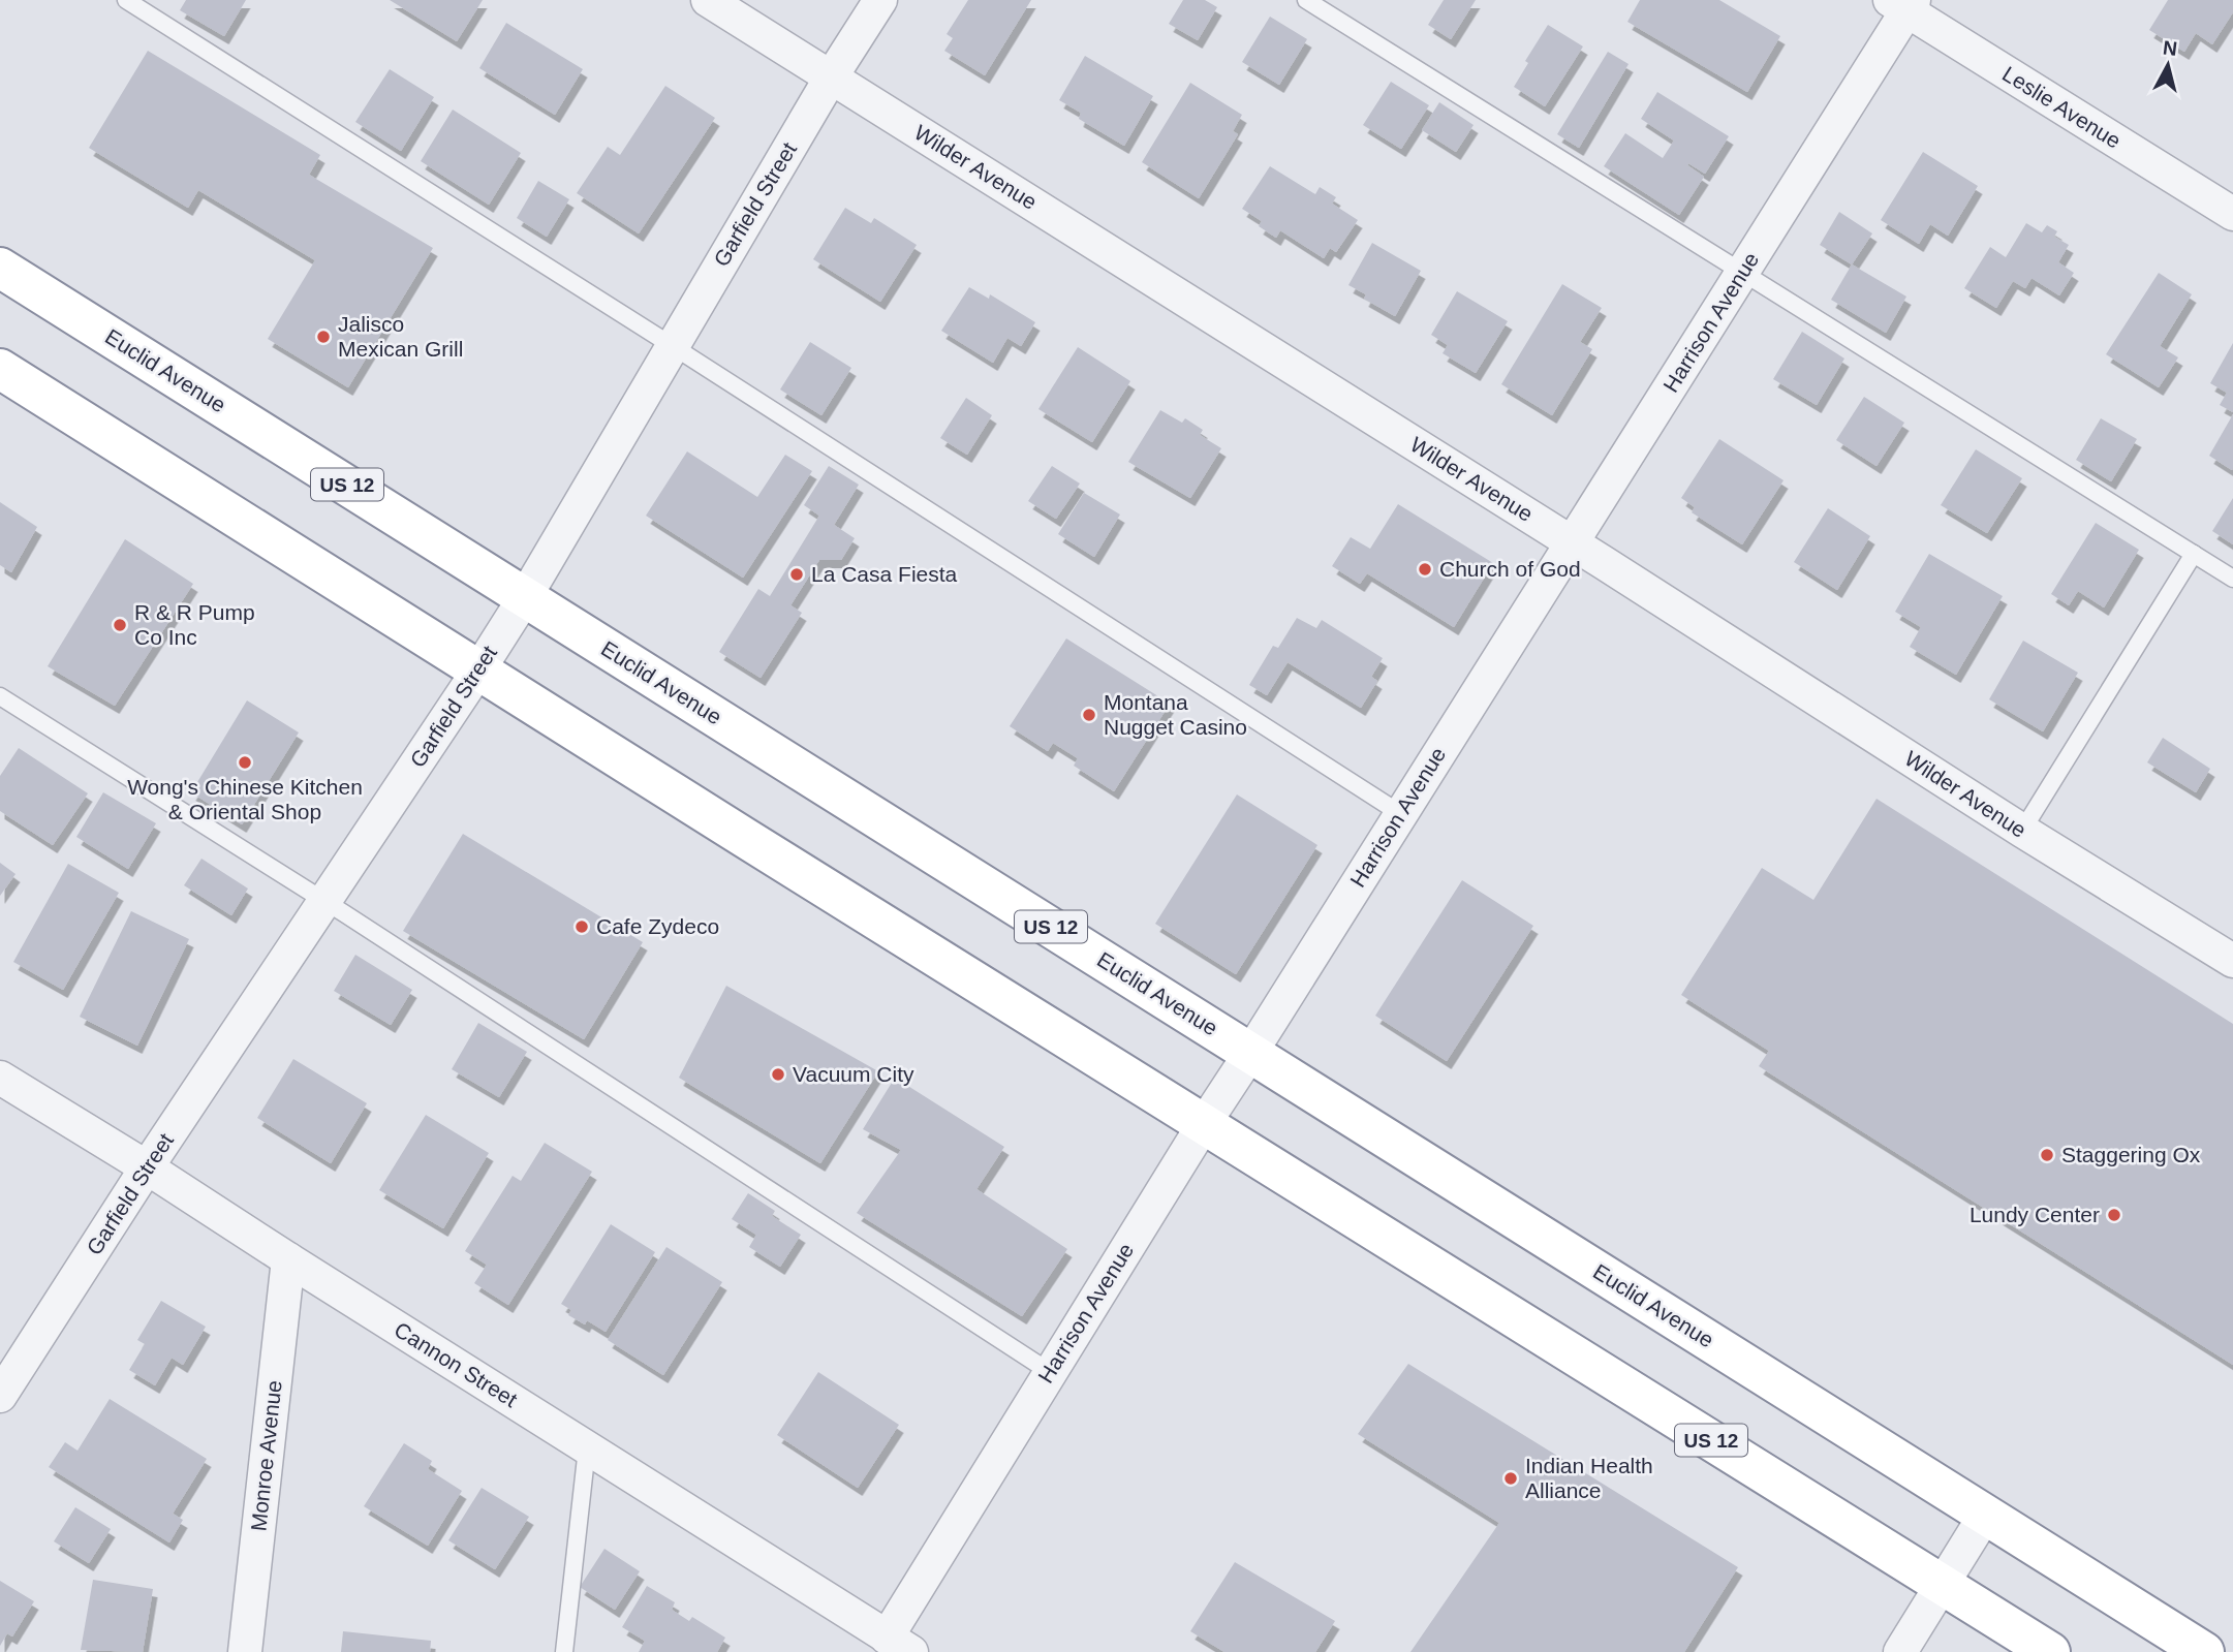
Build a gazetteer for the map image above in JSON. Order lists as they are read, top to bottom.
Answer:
{
  "streets": {
    "highway": ["Euclid Avenue", "US 12"],
    "street": [
      "Leslie Avenue",
      "Wilder Avenue",
      "Garfield Street",
      "Harrison Avenue",
      "Cannon Street",
      "Monroe Avenue"
    ]
  },
  "crossings": [
    ["Leslie Avenue", "Harrison Avenue"],
    ["Wilder Avenue", "Garfield Street"],
    ["Wilder Avenue", "Harrison Avenue"],
    ["Garfield Street", "Euclid Avenue"],
    ["Garfield Street", "US 12"],
    ["Garfield Street", "Cannon Street"],
    ["Harrison Avenue", "Euclid Avenue"],
    ["Harrison Avenue", "US 12"],
    ["Harrison Avenue", "Cannon Street"],
    ["Cannon Street", "Monroe Avenue"]
  ],
  "places": [
    "Jalisco Mexican Grill",
    "Church of God",
    "La Casa Fiesta",
    "R & R Pump Co Inc",
    "Montana Nugget Casino",
    "Wong's Chinese Kitchen & Oriental Shop",
    "Cafe Zydeco",
    "Vacuum City",
    "Staggering Ox",
    "Lundy Center",
    "Indian Health Alliance"
  ],
  "north": "top"
}
